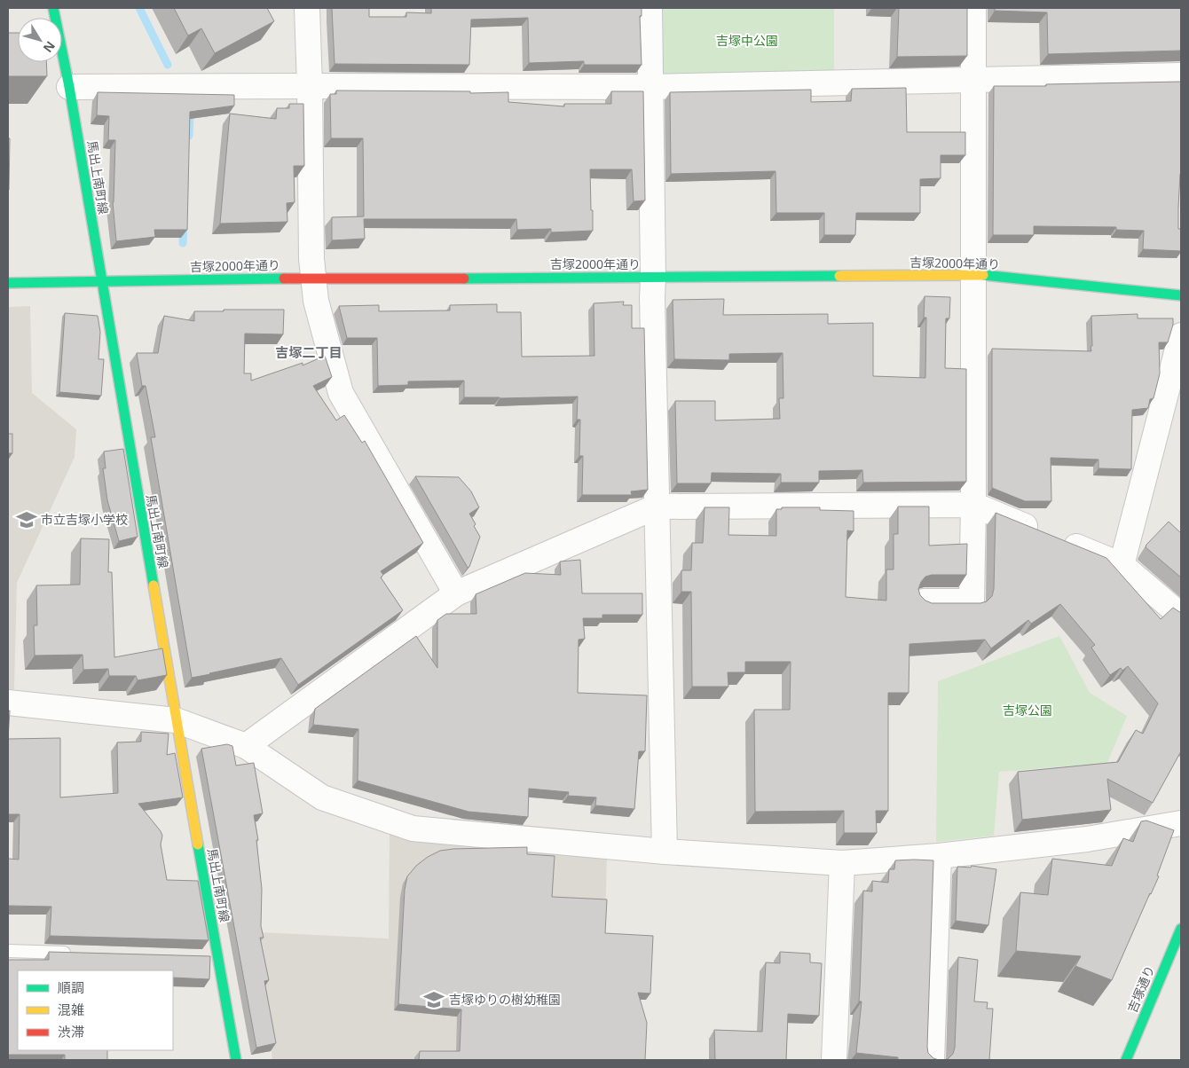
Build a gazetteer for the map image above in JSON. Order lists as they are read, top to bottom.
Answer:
{
  "streets": {
    "main road": ["馬出上南町線", "吉塚2000年通り", "吉塚通り"]
  },
  "crossings": [
    ["馬出上南町線", "吉塚2000年通り"]
  ],
  "districts": ["吉塚二丁目"],
  "parks": ["吉塚中公園", "吉塚公園"],
  "places": {
    "school or university": ["市立吉塚小学校", "吉塚ゆりの樹幼稚園"]
  },
  "legend": ["順調", "混雑", "渋滞"],
  "north": "bottom right"
}
